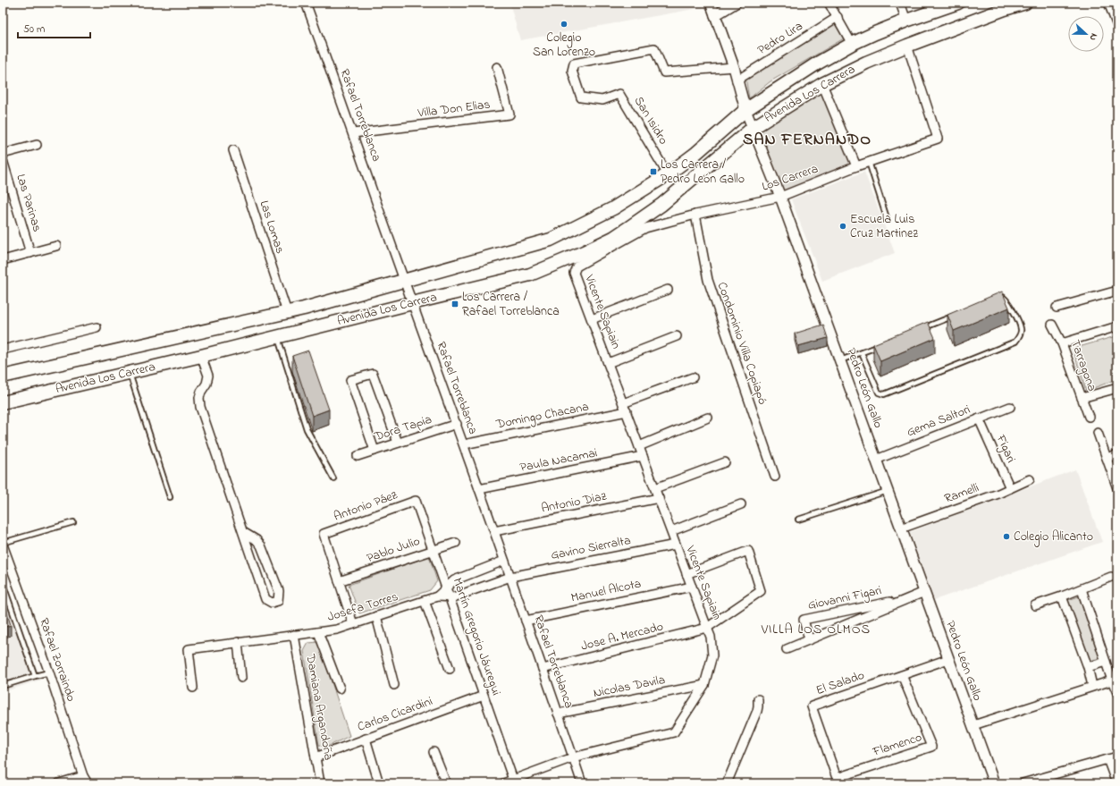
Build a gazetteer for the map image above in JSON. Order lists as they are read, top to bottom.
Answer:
{
  "streets": {
    "main road": ["Avenida Los Carrera"],
    "street": [
      "Pedro Lira",
      "Villa Don Elias",
      "Rafael Torreblanca",
      "San Isidro",
      "Los Carrera",
      "Las Parinas",
      "Las Lomas",
      "Vicente Sapiain",
      "Condominio Villa Copiapó",
      "Tarragona",
      "Pedro León Gallo",
      "Domingo Chacana",
      "Gema Saltori",
      "Dora Tapia",
      "Figari",
      "Paula Nacamai",
      "Ramelli",
      "Antonio Diaz",
      "Antonio Páez",
      "Gavino Sierralta",
      "Pablo Julio",
      "Manuel Alcota",
      "Giovanni Figari",
      "Josefa Torres",
      "Martín Gregorio Jáuregui",
      "Jose A. Mercado",
      "Rafael Zorraindo",
      "El Salado",
      "Nicolas Davila",
      "Damiana Argandoña",
      "Carlos Cicardini",
      "Flamenco"
    ]
  },
  "crossings": [
    ["Pedro Lira", "Pedro León Gallo"],
    ["Avenida Los Carrera", "Rafael Torreblanca"],
    ["Avenida Los Carrera", "San Isidro"],
    ["Avenida Los Carrera", "Los Carrera"],
    ["Avenida Los Carrera", "Las Lomas"],
    ["Avenida Los Carrera", "Pedro León Gallo"],
    ["Villa Don Elias", "Rafael Torreblanca"],
    ["Rafael Torreblanca", "Vicente Sapiain"],
    ["Rafael Torreblanca", "Domingo Chacana"],
    ["Rafael Torreblanca", "Dora Tapia"],
    ["Rafael Torreblanca", "Paula Nacamai"],
    ["Rafael Torreblanca", "Antonio Diaz"],
    ["Rafael Torreblanca", "Gavino Sierralta"],
    ["Rafael Torreblanca", "Manuel Alcota"],
    ["Rafael Torreblanca", "Josefa Torres"],
    ["Rafael Torreblanca", "Jose A. Mercado"],
    ["Rafael Torreblanca", "Nicolas Davila"],
    ["San Isidro", "Pedro León Gallo"],
    ["Los Carrera", "Vicente Sapiain"],
    ["Los Carrera", "Condominio Villa Copiapó"],
    ["Los Carrera", "Pedro León Gallo"],
    ["Vicente Sapiain", "Domingo Chacana"],
    ["Vicente Sapiain", "Paula Nacamai"],
    ["Vicente Sapiain", "Antonio Diaz"],
    ["Vicente Sapiain", "Gavino Sierralta"],
    ["Vicente Sapiain", "Manuel Alcota"],
    ["Vicente Sapiain", "Martín Gregorio Jáuregui"],
    ["Vicente Sapiain", "Jose A. Mercado"],
    ["Vicente Sapiain", "Nicolas Davila"],
    ["Pedro León Gallo", "Gema Saltori"],
    ["Pedro León Gallo", "Ramelli"],
    ["Pedro León Gallo", "Giovanni Figari"],
    ["Pedro León Gallo", "El Salado"],
    ["Gema Saltori", "Figari"],
    ["Figari", "Ramelli"],
    ["Antonio Páez", "Pablo Julio"],
    ["Antonio Páez", "Martín Gregorio Jáuregui"],
    ["Gavino Sierralta", "Josefa Torres"],
    ["Pablo Julio", "Martín Gregorio Jáuregui"],
    ["Josefa Torres", "Martín Gregorio Jáuregui"],
    ["Josefa Torres", "Damiana Argandoña"],
    ["Martín Gregorio Jáuregui", "Carlos Cicardini"],
    ["El Salado", "Flamenco"],
    ["Damiana Argandoña", "Carlos Cicardini"]
  ],
  "districts": ["SAN FERNANDO", "VILLA LOS OLMOS"],
  "places": {
    "other": ["Colegio San Lorenzo", "Escuela Luis Cruz Martinez", "Colegio Alicanto"],
    "transit": ["Los Carrera / Pedro León Gallo", "Los Carrera / Rafael Torreblanca"]
  },
  "scale_bar": "50 m",
  "north": "right"
}
